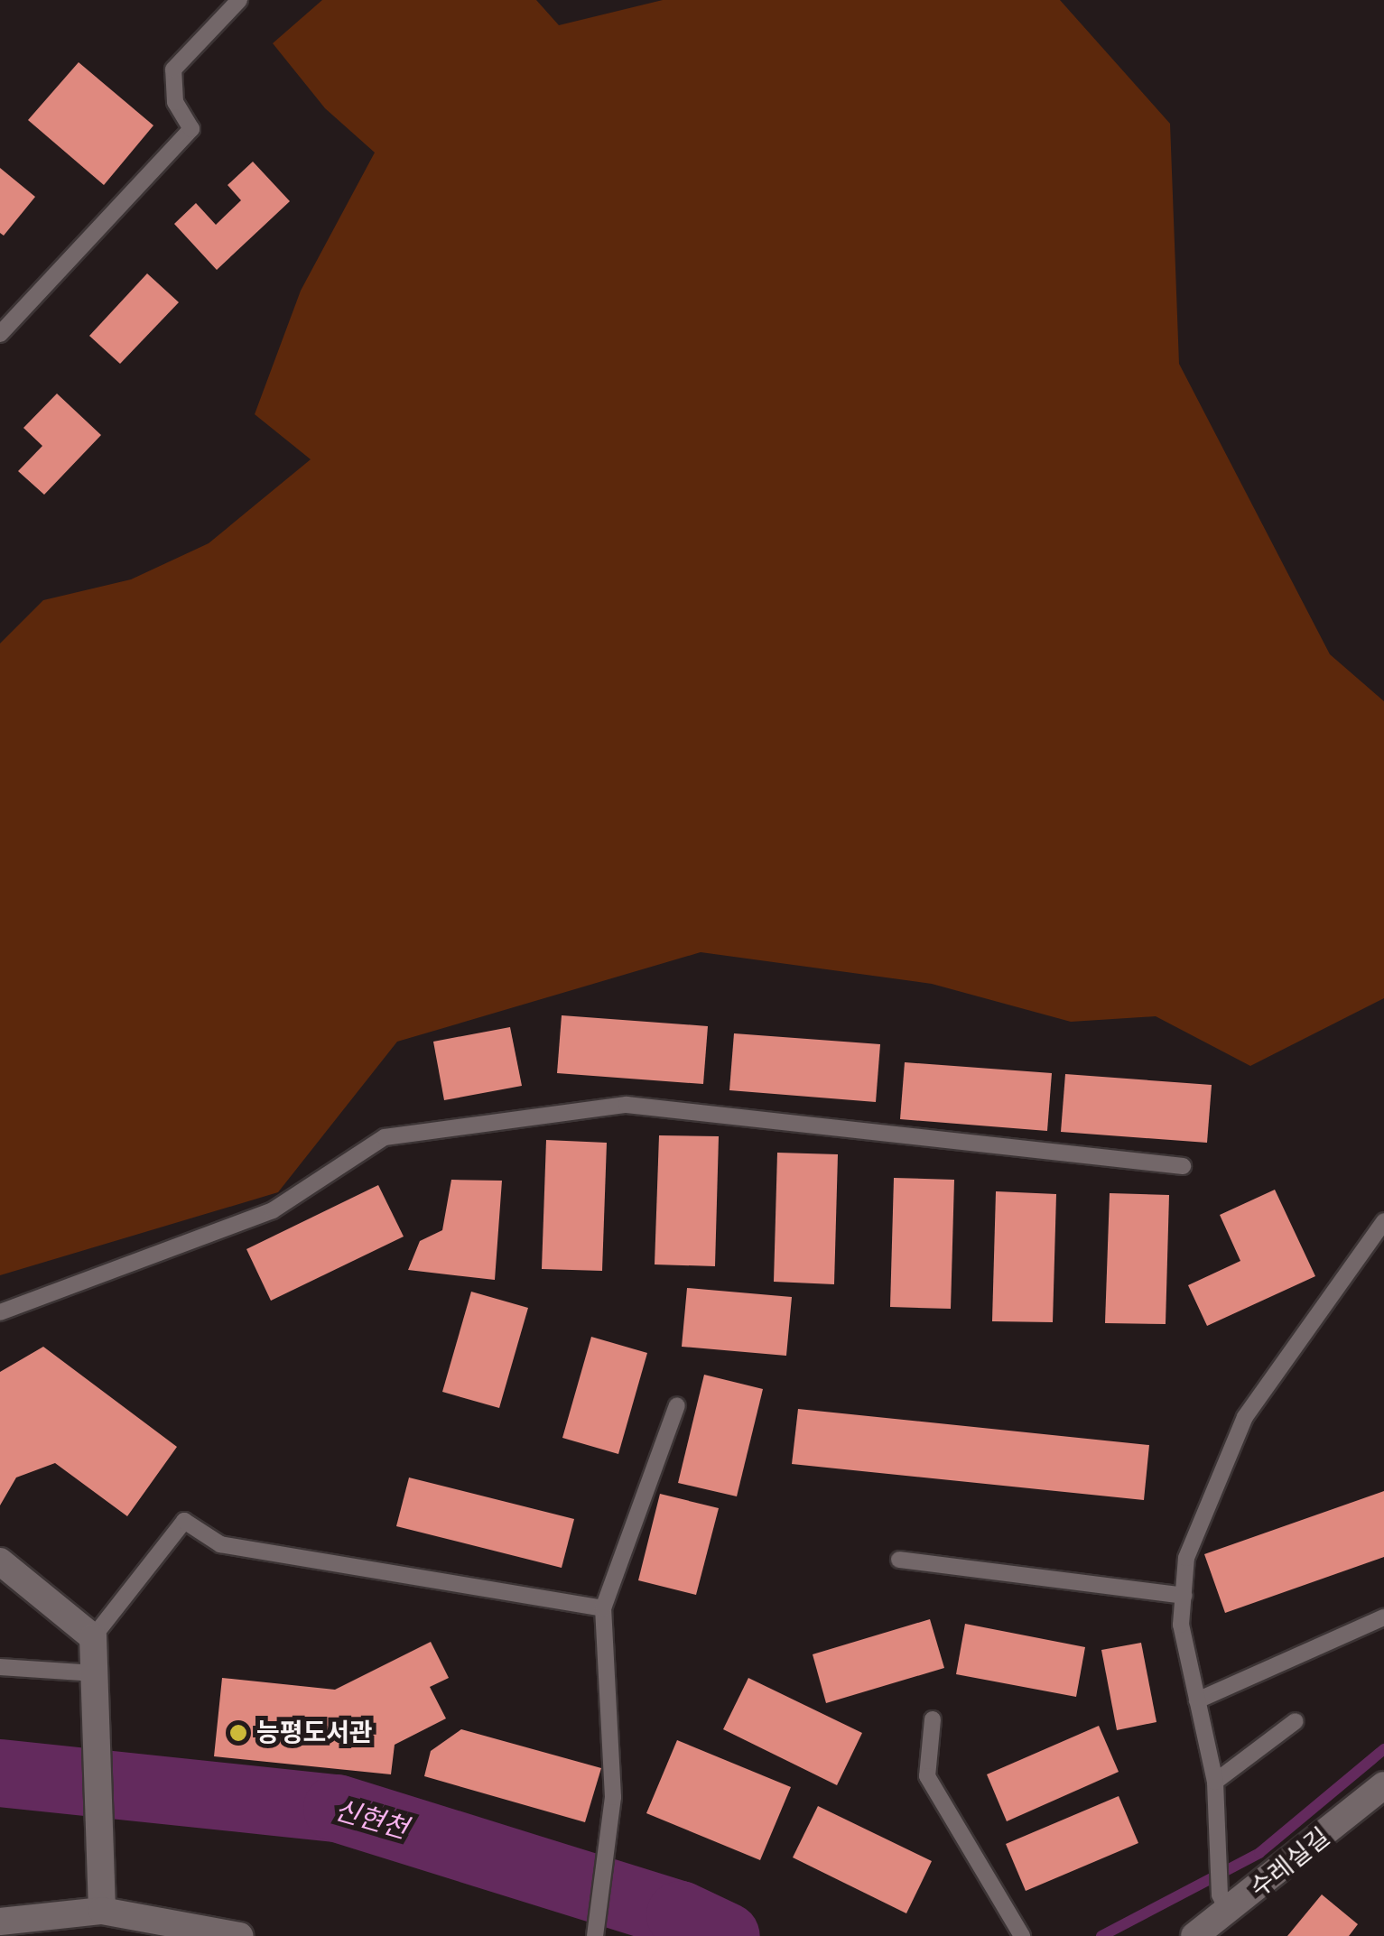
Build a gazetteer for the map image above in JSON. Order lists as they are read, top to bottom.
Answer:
{
  "streets": {
    "street": ["수레실길"]
  },
  "water": ["신현천"],
  "places": ["능평도서관"]
}
